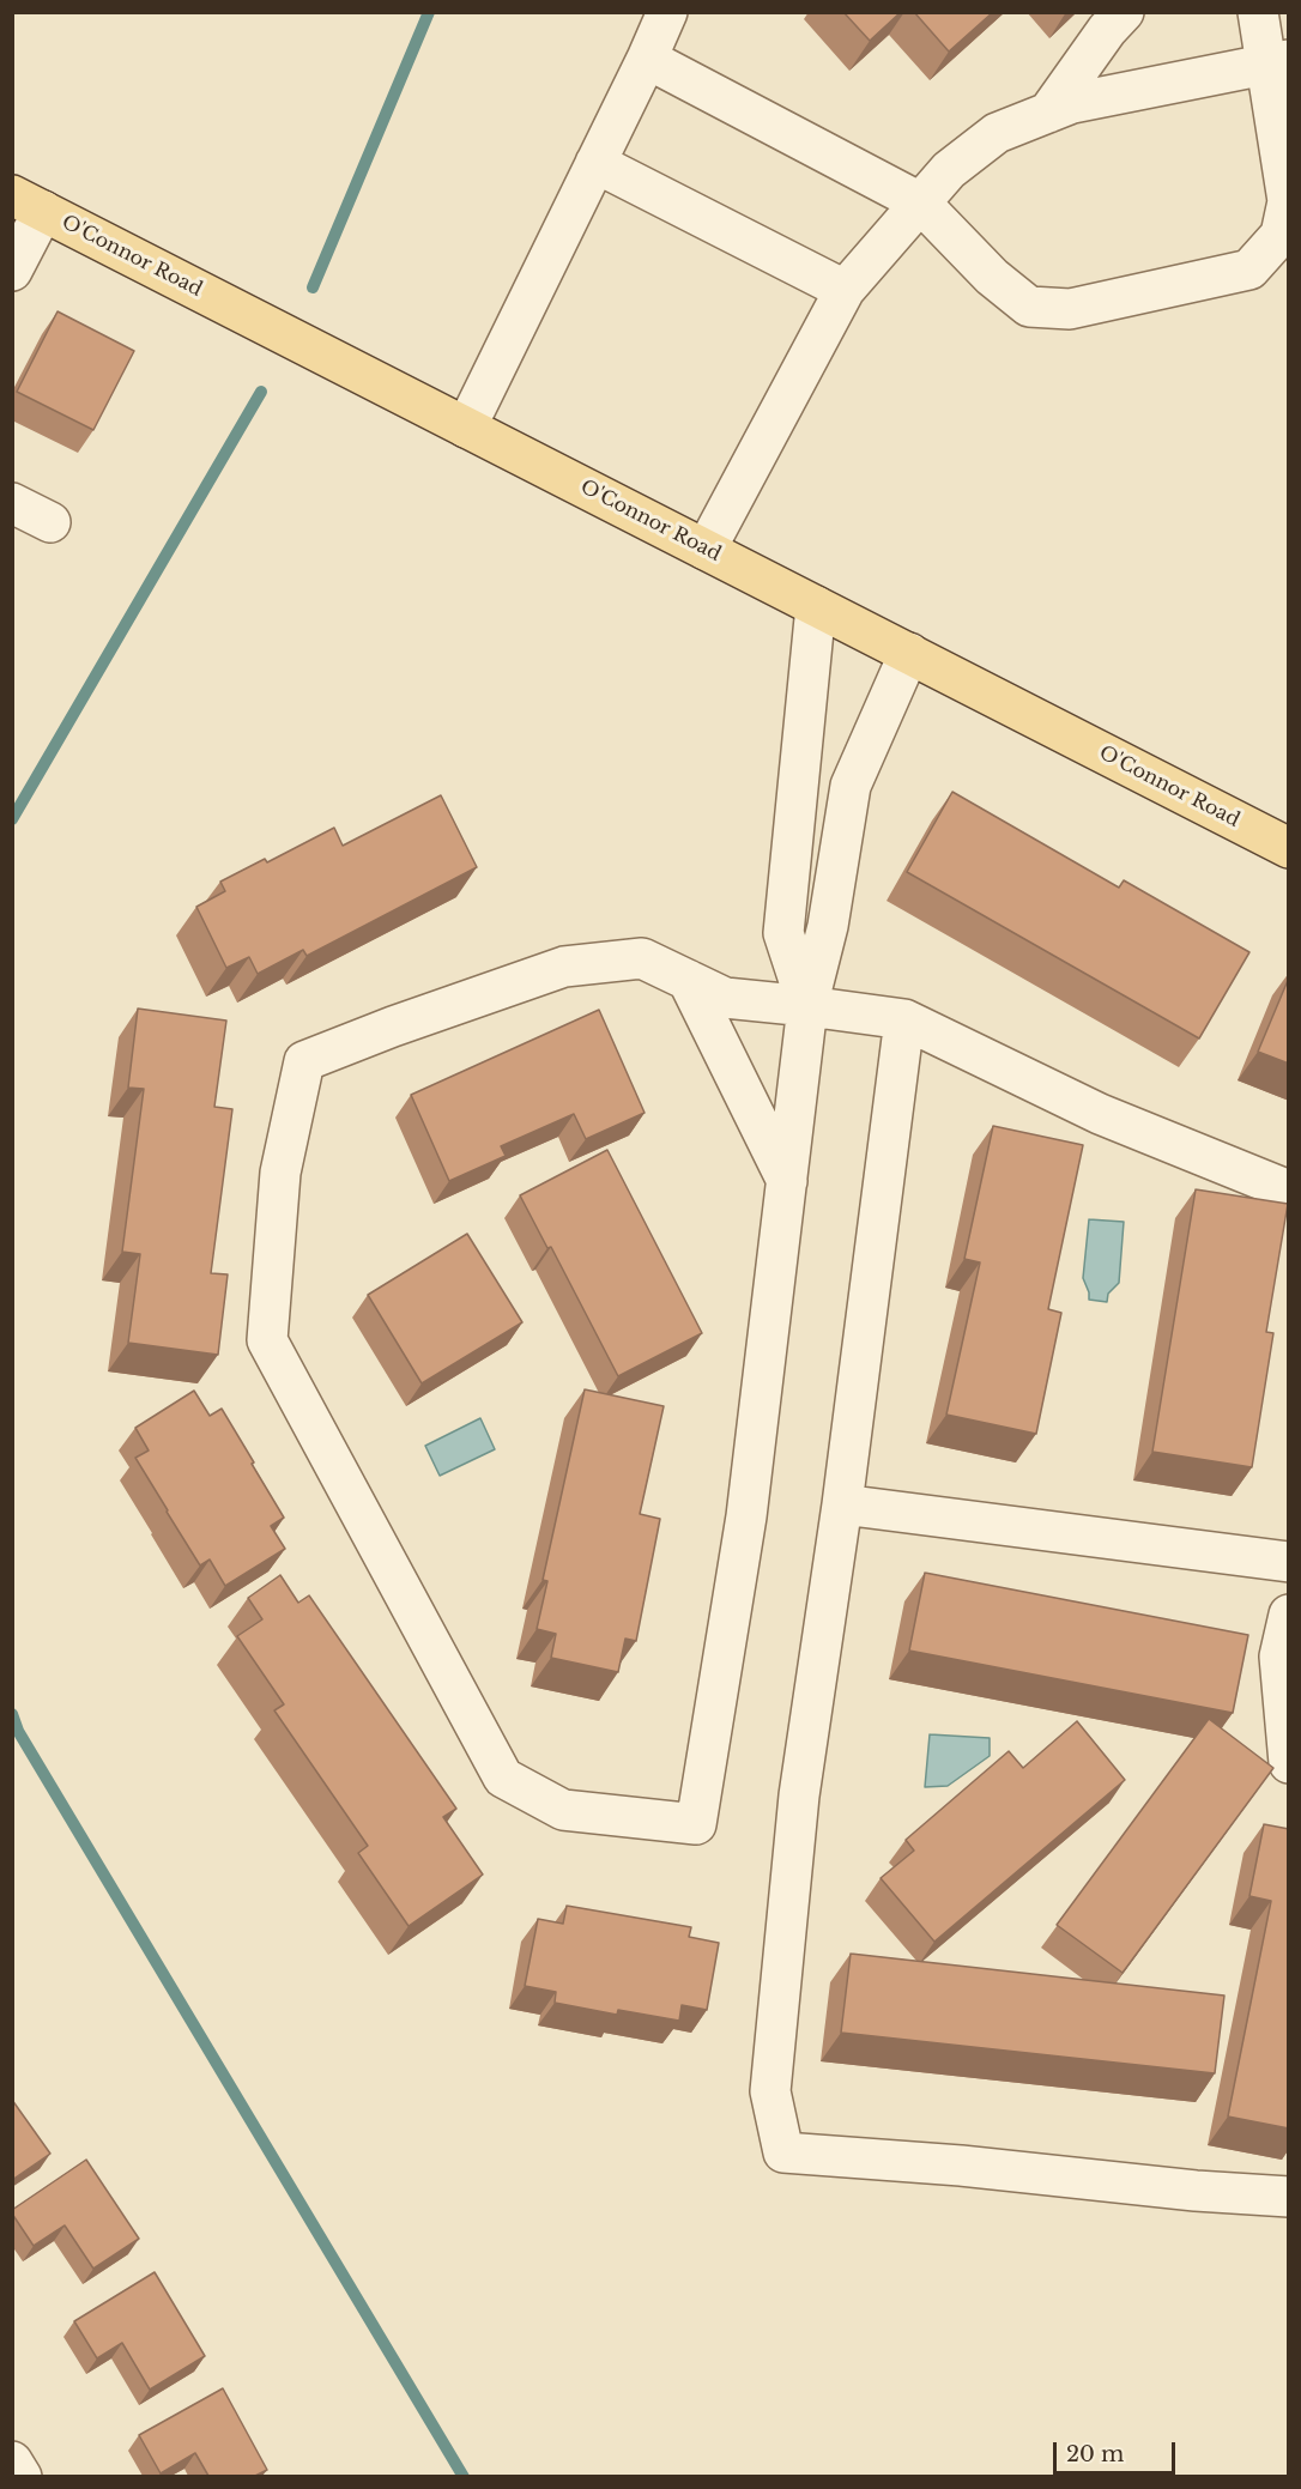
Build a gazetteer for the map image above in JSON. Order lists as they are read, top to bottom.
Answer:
{
  "streets": {
    "main road": ["O'Connor Road"]
  },
  "scale_bar": "20 m"
}
